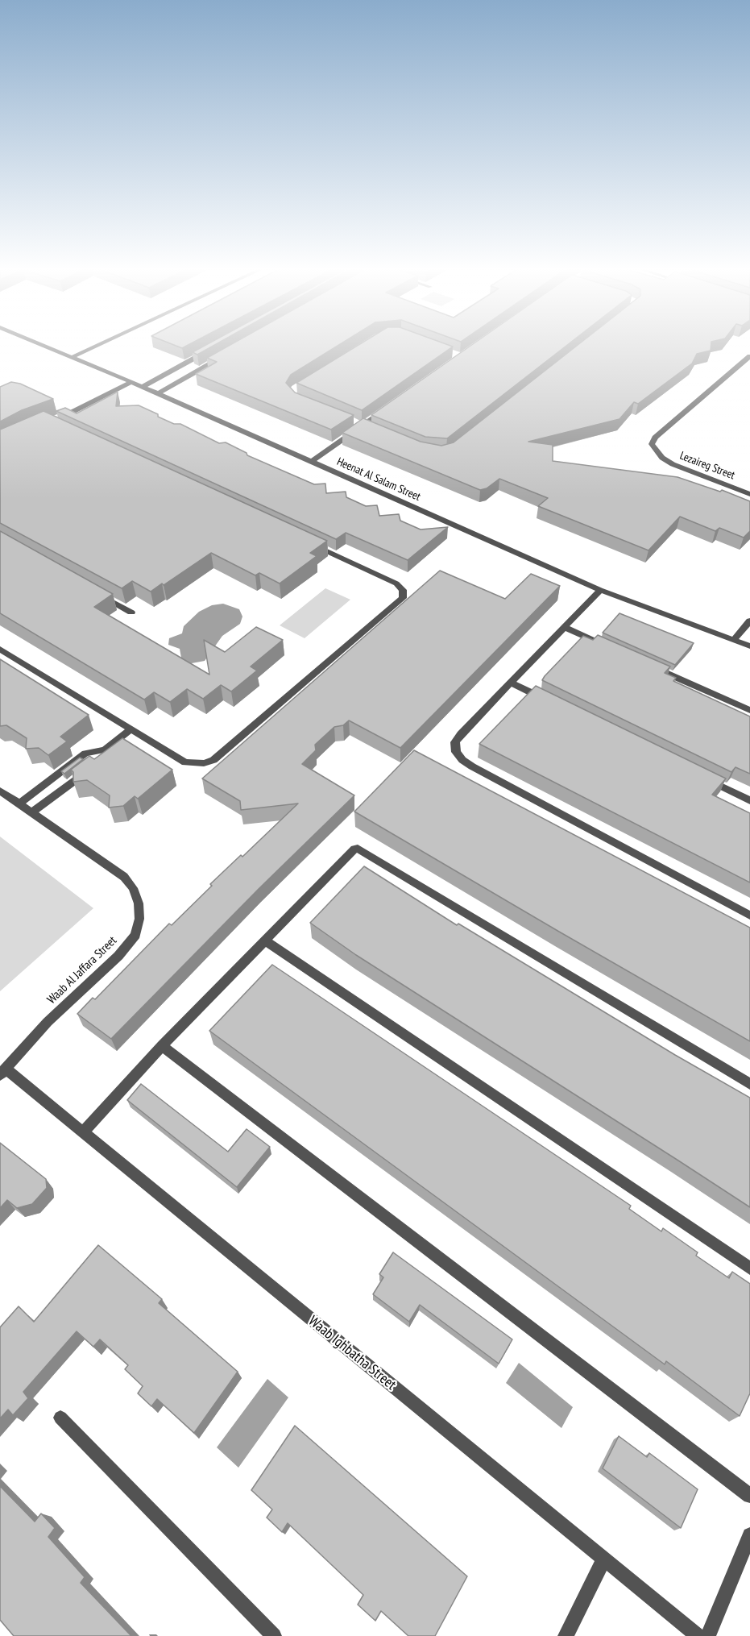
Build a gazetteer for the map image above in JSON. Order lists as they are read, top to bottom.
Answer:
{
  "streets": {
    "street": [
      "Lezaireg Street",
      "Heenat Al Salam Street",
      "Waab Al Jaffara Street",
      "Waab Ighbatha Street"
    ]
  },
  "crossings": [
    ["Waab Al Jaffara Street", "Waab Ighbatha Street"]
  ]
}
